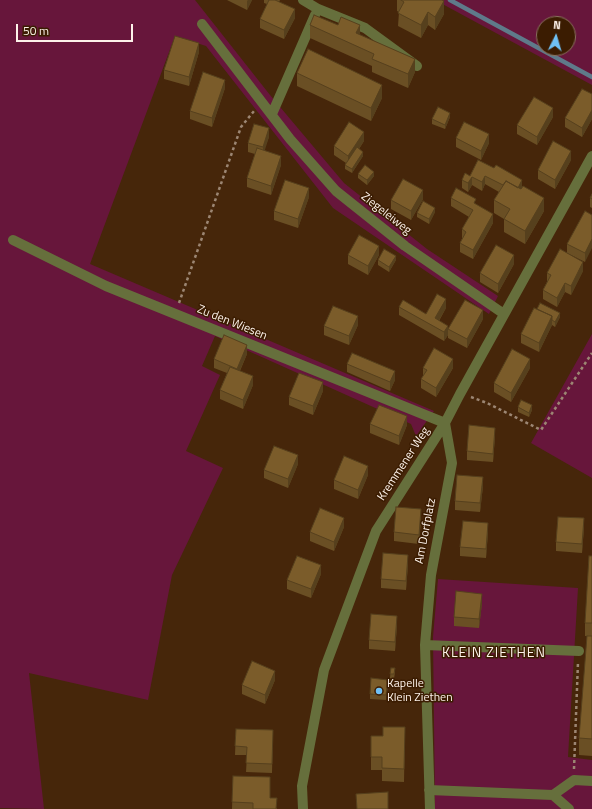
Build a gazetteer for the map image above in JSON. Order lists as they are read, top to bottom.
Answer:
{
  "streets": {
    "street": [
      "Ziegeleiweg",
      "Zu den Wiesen",
      "Kremmener Weg",
      "Am Dorfplatz"
    ]
  },
  "crossings": [
    ["Ziegeleiweg", "Kremmener Weg"],
    ["Zu den Wiesen", "Kremmener Weg"],
    ["Zu den Wiesen", "Am Dorfplatz"],
    ["Kremmener Weg", "Am Dorfplatz"]
  ],
  "districts": ["KLEIN ZIETHEN"],
  "places": ["Kapelle Klein Ziethen"],
  "scale_bar": "50 m",
  "north": "top"
}
